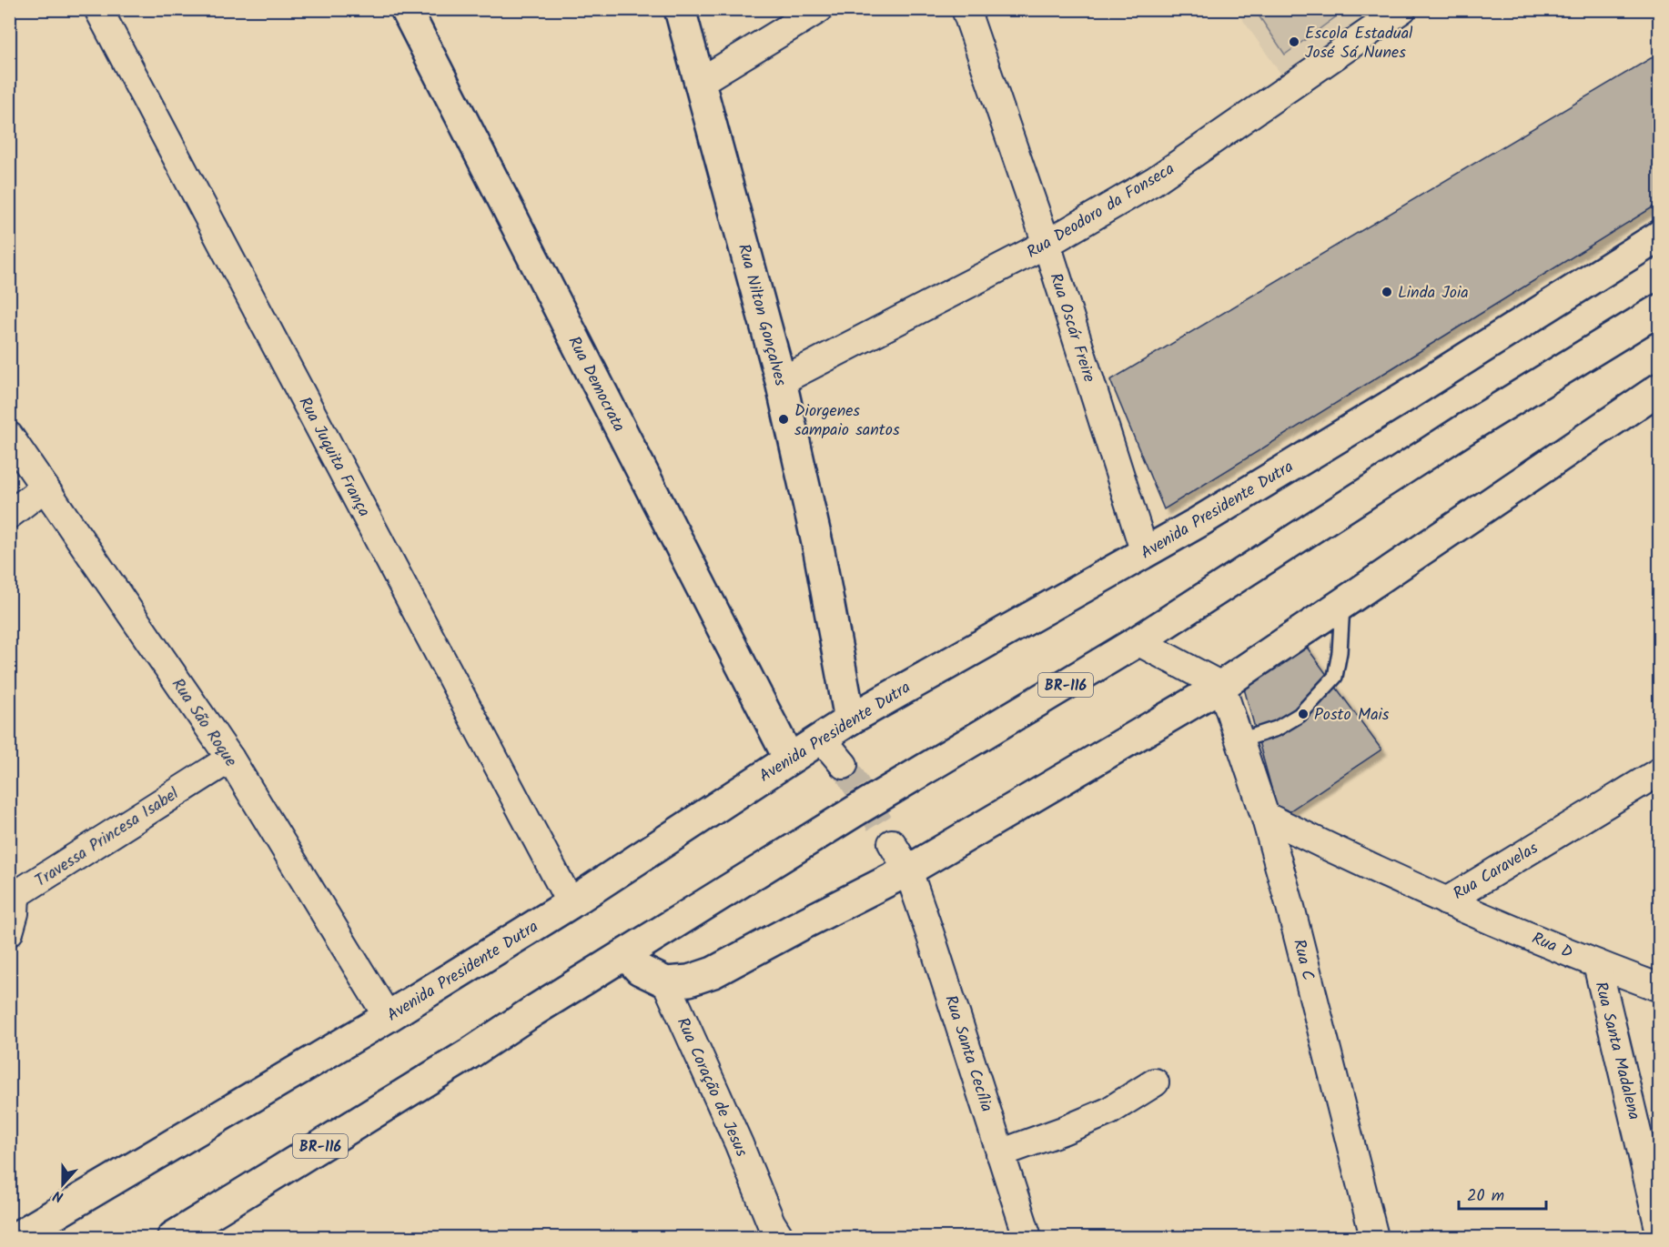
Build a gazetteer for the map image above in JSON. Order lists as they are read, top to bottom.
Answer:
{
  "streets": {
    "main road": [
      "Rua Nilton Gonçalves",
      "Rua Democrata",
      "Avenida Presidente Dutra",
      "BR-116"
    ],
    "street": [
      "Rua Deodoro da Fonseca",
      "Rua Oscár Freire",
      "Rua Juquita França",
      "Rua São Roque",
      "Travessa Princesa Isabel",
      "Rua Caravelas",
      "Rua D",
      "Rua C",
      "Rua Santa Madalena",
      "Rua Santa Cecília",
      "Rua Coração de Jesus"
    ]
  },
  "crossings": [
    ["Rua Deodoro da Fonseca", "Rua Nilton Gonçalves"],
    ["Rua Deodoro da Fonseca", "Rua Oscár Freire"],
    ["Rua Nilton Gonçalves", "Avenida Presidente Dutra"],
    ["Rua Oscár Freire", "Avenida Presidente Dutra"],
    ["Rua Democrata", "Avenida Presidente Dutra"],
    ["Rua Juquita França", "Avenida Presidente Dutra"],
    ["Avenida Presidente Dutra", "Rua São Roque"],
    ["Rua São Roque", "Travessa Princesa Isabel"],
    ["Rua Caravelas", "Rua D"],
    ["Rua Caravelas", "Rua C"],
    ["Rua D", "Rua Santa Madalena"]
  ],
  "places": [
    "Escola Estadual José Sá Nunes",
    "Linda Joia",
    "Diorgenes sampaio santos",
    "Posto Mais"
  ],
  "scale_bar": "20 m",
  "north": "bottom"
}
